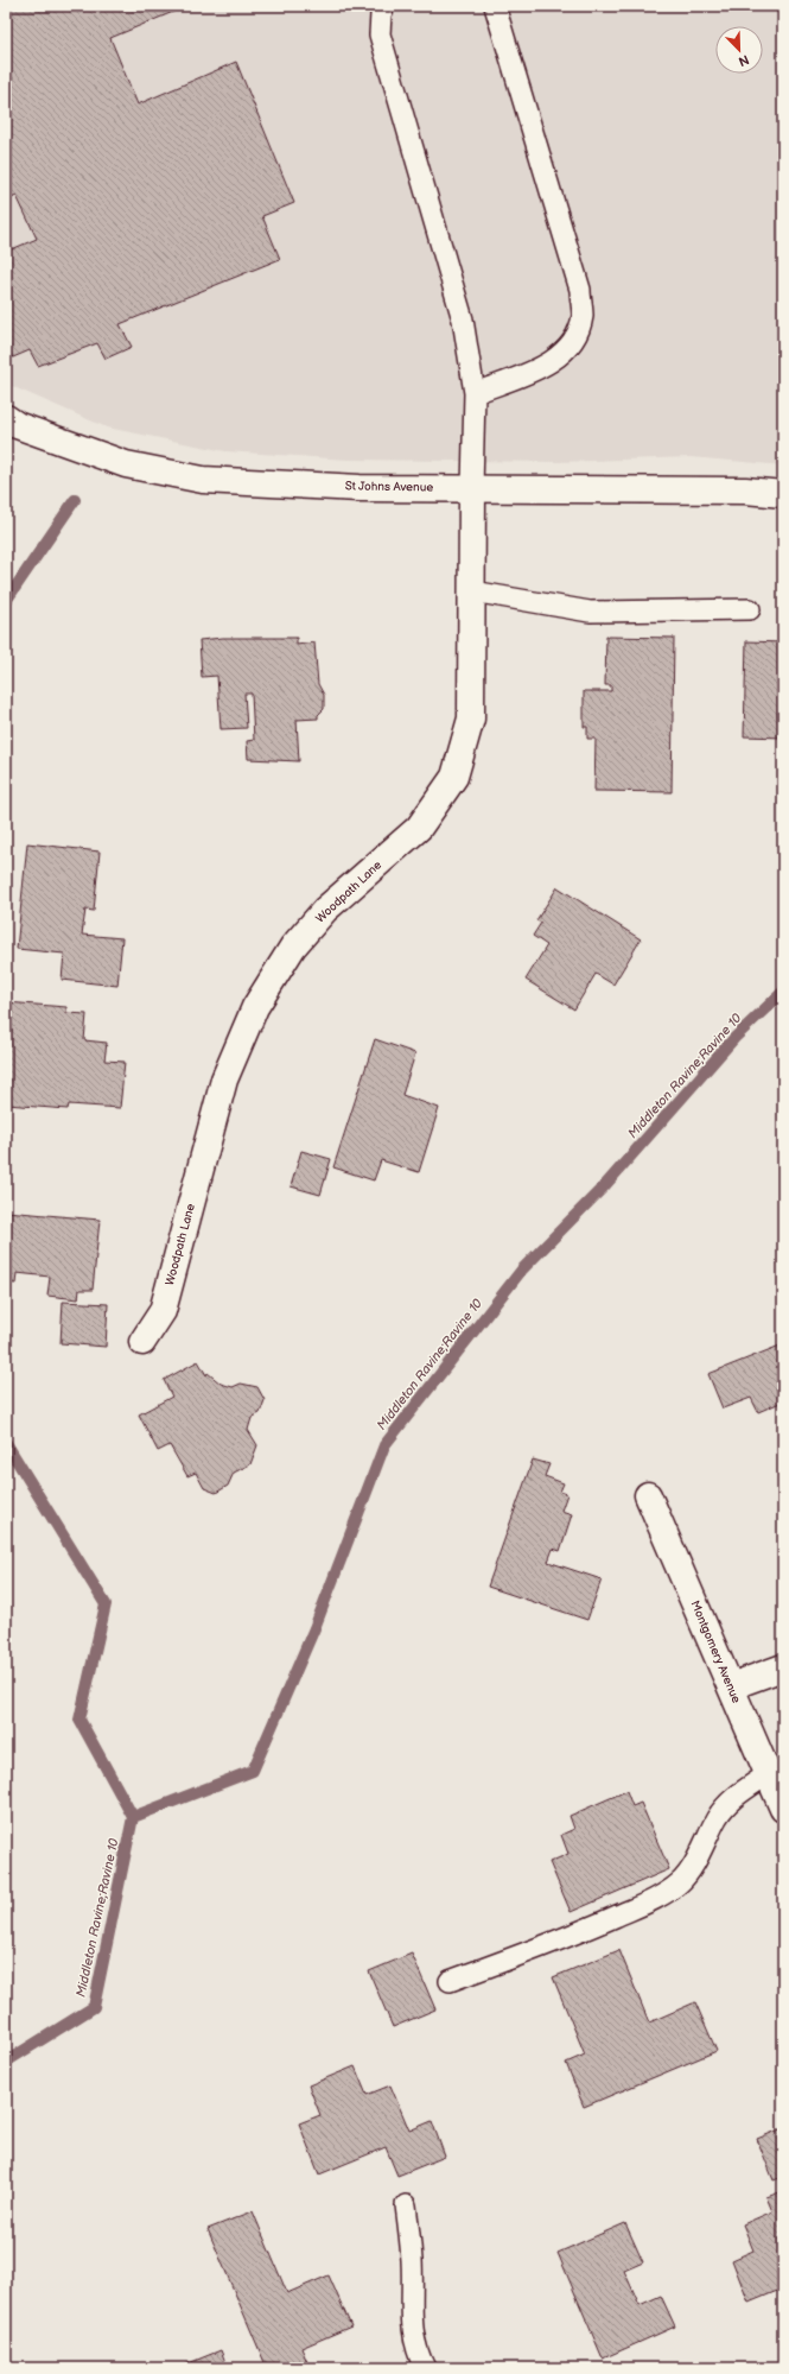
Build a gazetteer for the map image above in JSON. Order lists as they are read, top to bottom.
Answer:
{
  "streets": {
    "street": ["St Johns Avenue", "Woodpath Lane", "Montgomery Avenue"]
  },
  "crossings": [
    ["St Johns Avenue", "Woodpath Lane"]
  ],
  "water": ["Middleton Ravine;Ravine 10"],
  "north": "bottom right"
}
